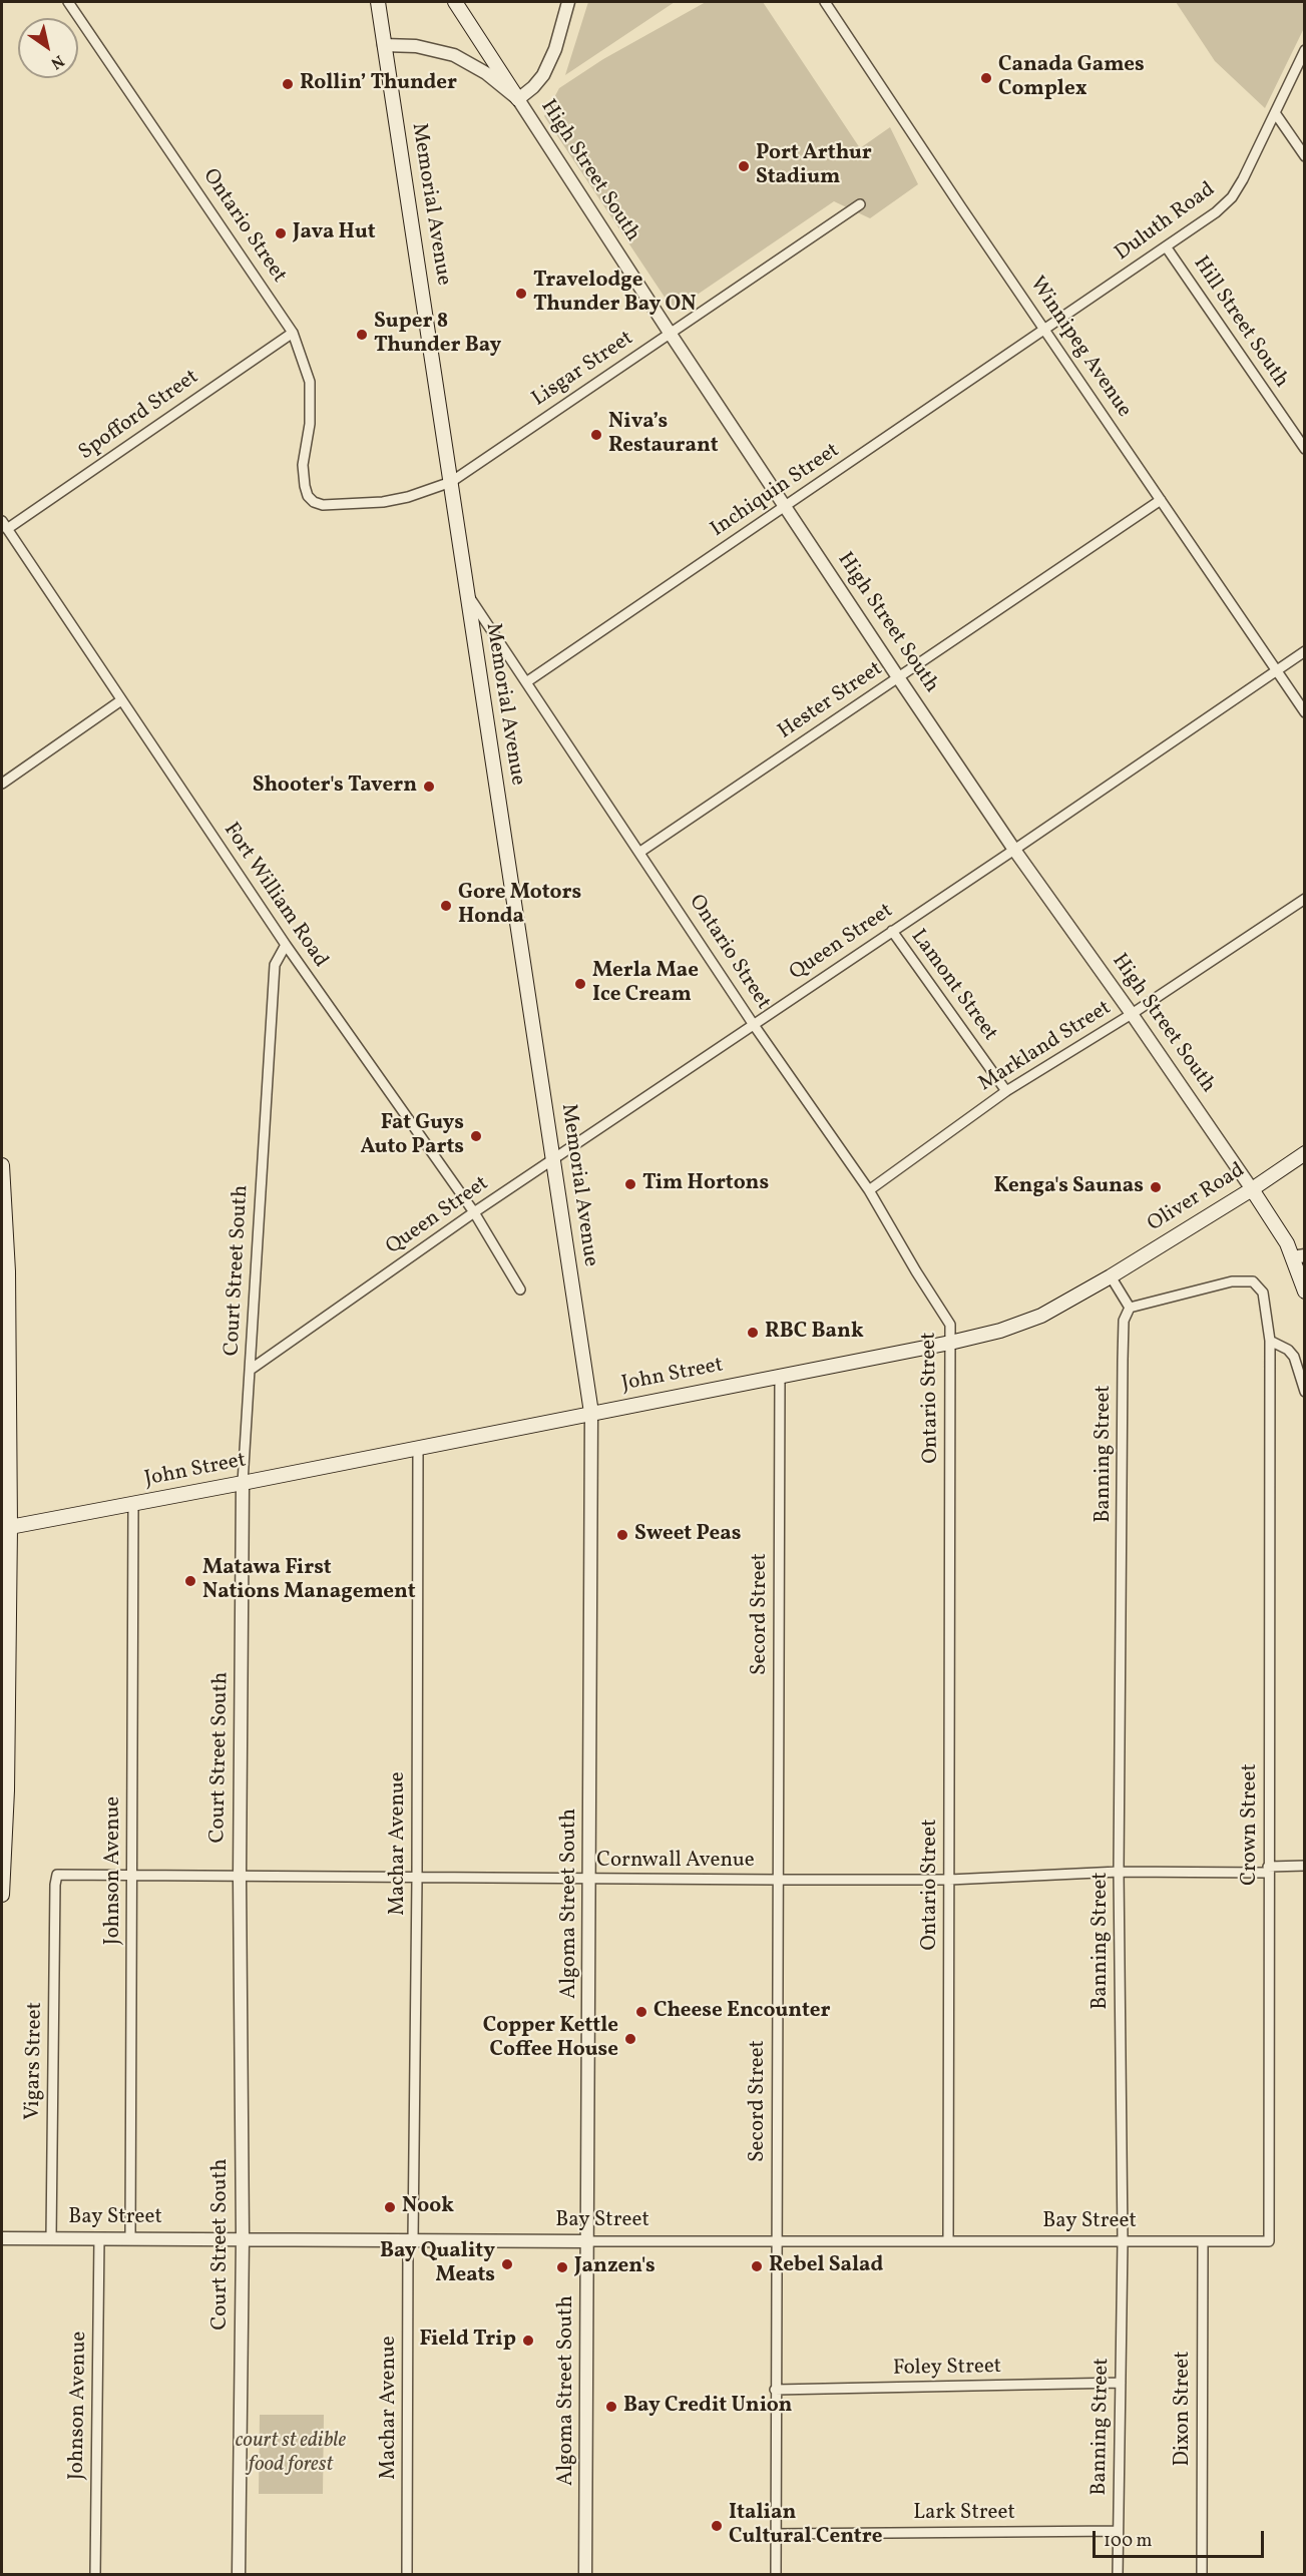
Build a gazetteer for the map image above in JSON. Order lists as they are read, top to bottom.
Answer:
{
  "streets": {
    "main road": [
      "High Street South",
      "Memorial Avenue",
      "Oliver Road",
      "John Street"
    ],
    "street": [
      "Duluth Road",
      "Ontario Street",
      "Hill Street South",
      "Winnipeg Avenue",
      "Lisgar Street",
      "Spofford Street",
      "Inchiquin Street",
      "Hester Street",
      "Fort William Road",
      "Queen Street",
      "Lamont Street",
      "Markland Street",
      "Court Street South",
      "Banning Street",
      "Secord Street",
      "Crown Street",
      "Machar Avenue",
      "Cornwall Avenue",
      "Johnson Avenue",
      "Algoma Street South",
      "Vigars Street",
      "Bay Street",
      "Foley Street",
      "Dixon Street",
      "Lark Street"
    ]
  },
  "crossings": [
    ["High Street South", "Memorial Avenue"],
    ["High Street South", "Lisgar Street"],
    ["High Street South", "Inchiquin Street"],
    ["High Street South", "Hester Street"],
    ["High Street South", "Queen Street"],
    ["High Street South", "Markland Street"],
    ["High Street South", "Oliver Road"],
    ["Memorial Avenue", "Ontario Street"],
    ["Memorial Avenue", "Lisgar Street"],
    ["Memorial Avenue", "Queen Street"],
    ["Memorial Avenue", "John Street"],
    ["Memorial Avenue", "Algoma Street South"],
    ["Duluth Road", "Hill Street South"],
    ["Duluth Road", "Winnipeg Avenue"],
    ["Duluth Road", "Inchiquin Street"],
    ["Ontario Street", "Lisgar Street"],
    ["Ontario Street", "Spofford Street"],
    ["Ontario Street", "Inchiquin Street"],
    ["Ontario Street", "Hester Street"],
    ["Ontario Street", "Queen Street"],
    ["Ontario Street", "Markland Street"],
    ["Ontario Street", "John Street"],
    ["Ontario Street", "Cornwall Avenue"],
    ["Ontario Street", "Bay Street"],
    ["Winnipeg Avenue", "Inchiquin Street"],
    ["Winnipeg Avenue", "Hester Street"],
    ["Winnipeg Avenue", "Queen Street"],
    ["Spofford Street", "Fort William Road"],
    ["Fort William Road", "Queen Street"],
    ["Fort William Road", "Court Street South"],
    ["Queen Street", "Lamont Street"],
    ["Queen Street", "Court Street South"],
    ["Lamont Street", "Markland Street"],
    ["Oliver Road", "John Street"],
    ["Court Street South", "John Street"],
    ["Court Street South", "Cornwall Avenue"],
    ["Court Street South", "Bay Street"],
    ["John Street", "Secord Street"],
    ["John Street", "Machar Avenue"],
    ["John Street", "Johnson Avenue"],
    ["John Street", "Algoma Street South"],
    ["Banning Street", "Cornwall Avenue"],
    ["Banning Street", "Bay Street"],
    ["Banning Street", "Foley Street"],
    ["Banning Street", "Lark Street"],
    ["Secord Street", "Cornwall Avenue"],
    ["Secord Street", "Bay Street"],
    ["Secord Street", "Foley Street"],
    ["Secord Street", "Lark Street"],
    ["Crown Street", "Cornwall Avenue"],
    ["Crown Street", "Bay Street"],
    ["Crown Street", "Dixon Street"],
    ["Machar Avenue", "Cornwall Avenue"],
    ["Machar Avenue", "Bay Street"],
    ["Cornwall Avenue", "Johnson Avenue"],
    ["Cornwall Avenue", "Algoma Street South"],
    ["Cornwall Avenue", "Vigars Street"],
    ["Johnson Avenue", "Bay Street"],
    ["Algoma Street South", "Bay Street"],
    ["Vigars Street", "Bay Street"],
    ["Bay Street", "Dixon Street"]
  ],
  "parks": ["court st edible food forest"],
  "places": [
    "Canada Games Complex",
    "Rollin’ Thunder",
    "Port Arthur Stadium",
    "Java Hut",
    "Travelodge Thunder Bay ON",
    "Super 8 Thunder Bay",
    "Niva’s Restaurant",
    "Shooter's Tavern",
    "Gore Motors Honda",
    "Merla Mae Ice Cream",
    "Fat Guys Auto Parts",
    "Tim Hortons",
    "Kenga's Saunas",
    "RBC Bank",
    "Sweet Peas",
    "Matawa First Nations Management",
    "Cheese Encounter",
    "Copper Kettle Coffee House",
    "Nook",
    "Bay Quality Meats",
    "Rebel Salad",
    "Janzen's",
    "Field Trip",
    "Bay Credit Union",
    "Italian Cultural Centre"
  ],
  "scale_bar": "100 m",
  "north": "bottom right"
}
